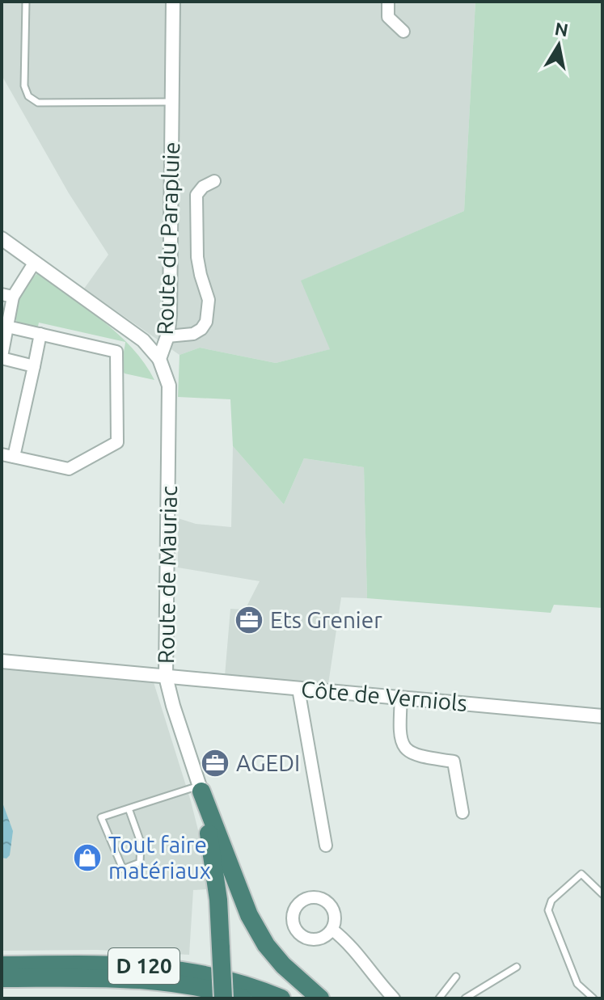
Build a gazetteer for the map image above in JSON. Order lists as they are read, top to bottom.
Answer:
{
  "streets": {
    "highway": ["D 120"],
    "street": ["Route du Parapluie", "Route de Mauriac", "Côte de Verniols"]
  },
  "crossings": [
    ["Route du Parapluie", "Route de Mauriac"],
    ["Route de Mauriac", "Côte de Verniols"]
  ],
  "places": {
    "office": ["Ets Grenier", "AGEDI"],
    "shop": ["Tout faire matériaux"]
  },
  "north": "top"
}
